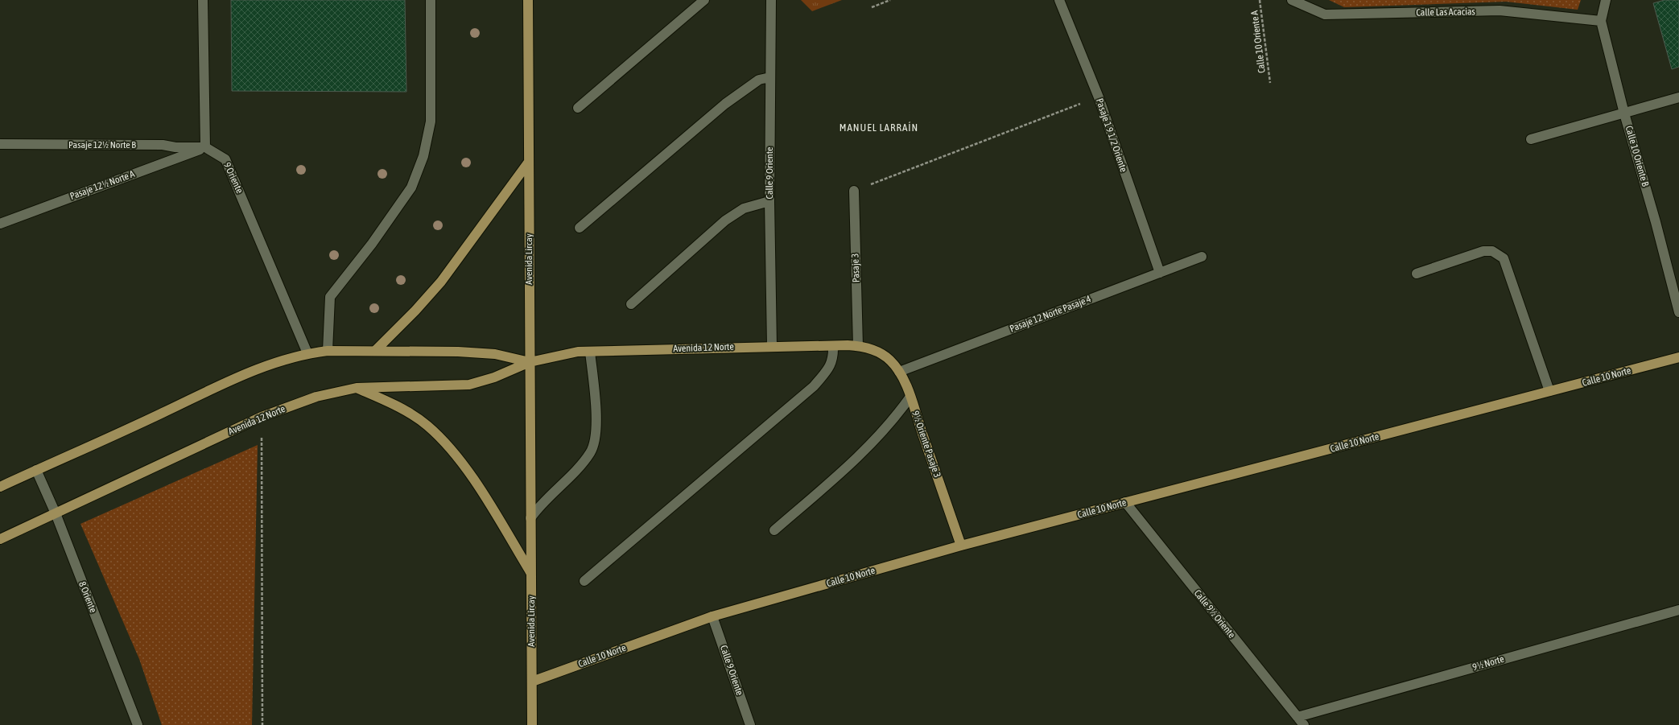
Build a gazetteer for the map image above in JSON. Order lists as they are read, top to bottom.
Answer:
{
  "streets": {
    "main road": [
      "Avenida Lircay",
      "Avenida 12 Norte",
      "Calle 10 Norte",
      "9½ Oriente Pasaje 3"
    ],
    "street": [
      "Calle Las Acacias",
      "Pasaje 1 9 1/2 Oriente",
      "Pasaje 12½ Norte B",
      "Calle 10 Oriente B",
      "Calle 9 Oriente",
      "9 Oriente",
      "Pasaje 12½ Norte A",
      "Pasaje 3",
      "Pasaje 12 Norte Pasaje 4",
      "8 Oriente",
      "Calle 9½ Oriente",
      "9½ Norte"
    ],
    "path": ["Calle 10 Oriente A"]
  },
  "crossings": [
    ["Calle Las Acacias", "Calle 10 Oriente B"],
    ["Pasaje 1 9 1/2 Oriente", "Pasaje 12 Norte Pasaje 4"],
    ["Pasaje 12½ Norte B", "9 Oriente"],
    ["Pasaje 12½ Norte B", "Pasaje 12½ Norte A"],
    ["Calle 9 Oriente", "Avenida 12 Norte"],
    ["Calle 9 Oriente", "Calle 10 Norte"],
    ["9 Oriente", "Pasaje 12½ Norte A"],
    ["9 Oriente", "Avenida 12 Norte"],
    ["Avenida Lircay", "Avenida 12 Norte"],
    ["Avenida Lircay", "Calle 10 Norte"],
    ["Pasaje 3", "Avenida 12 Norte"],
    ["Pasaje 12 Norte Pasaje 4", "9½ Oriente Pasaje 3"],
    ["Avenida 12 Norte", "9½ Oriente Pasaje 3"],
    ["Avenida 12 Norte", "8 Oriente"],
    ["Calle 10 Norte", "9½ Oriente Pasaje 3"],
    ["Calle 10 Norte", "Calle 9½ Oriente"],
    ["Calle 9½ Oriente", "9½ Norte"]
  ],
  "districts": ["MANUEL LARRAÍN"]
}
